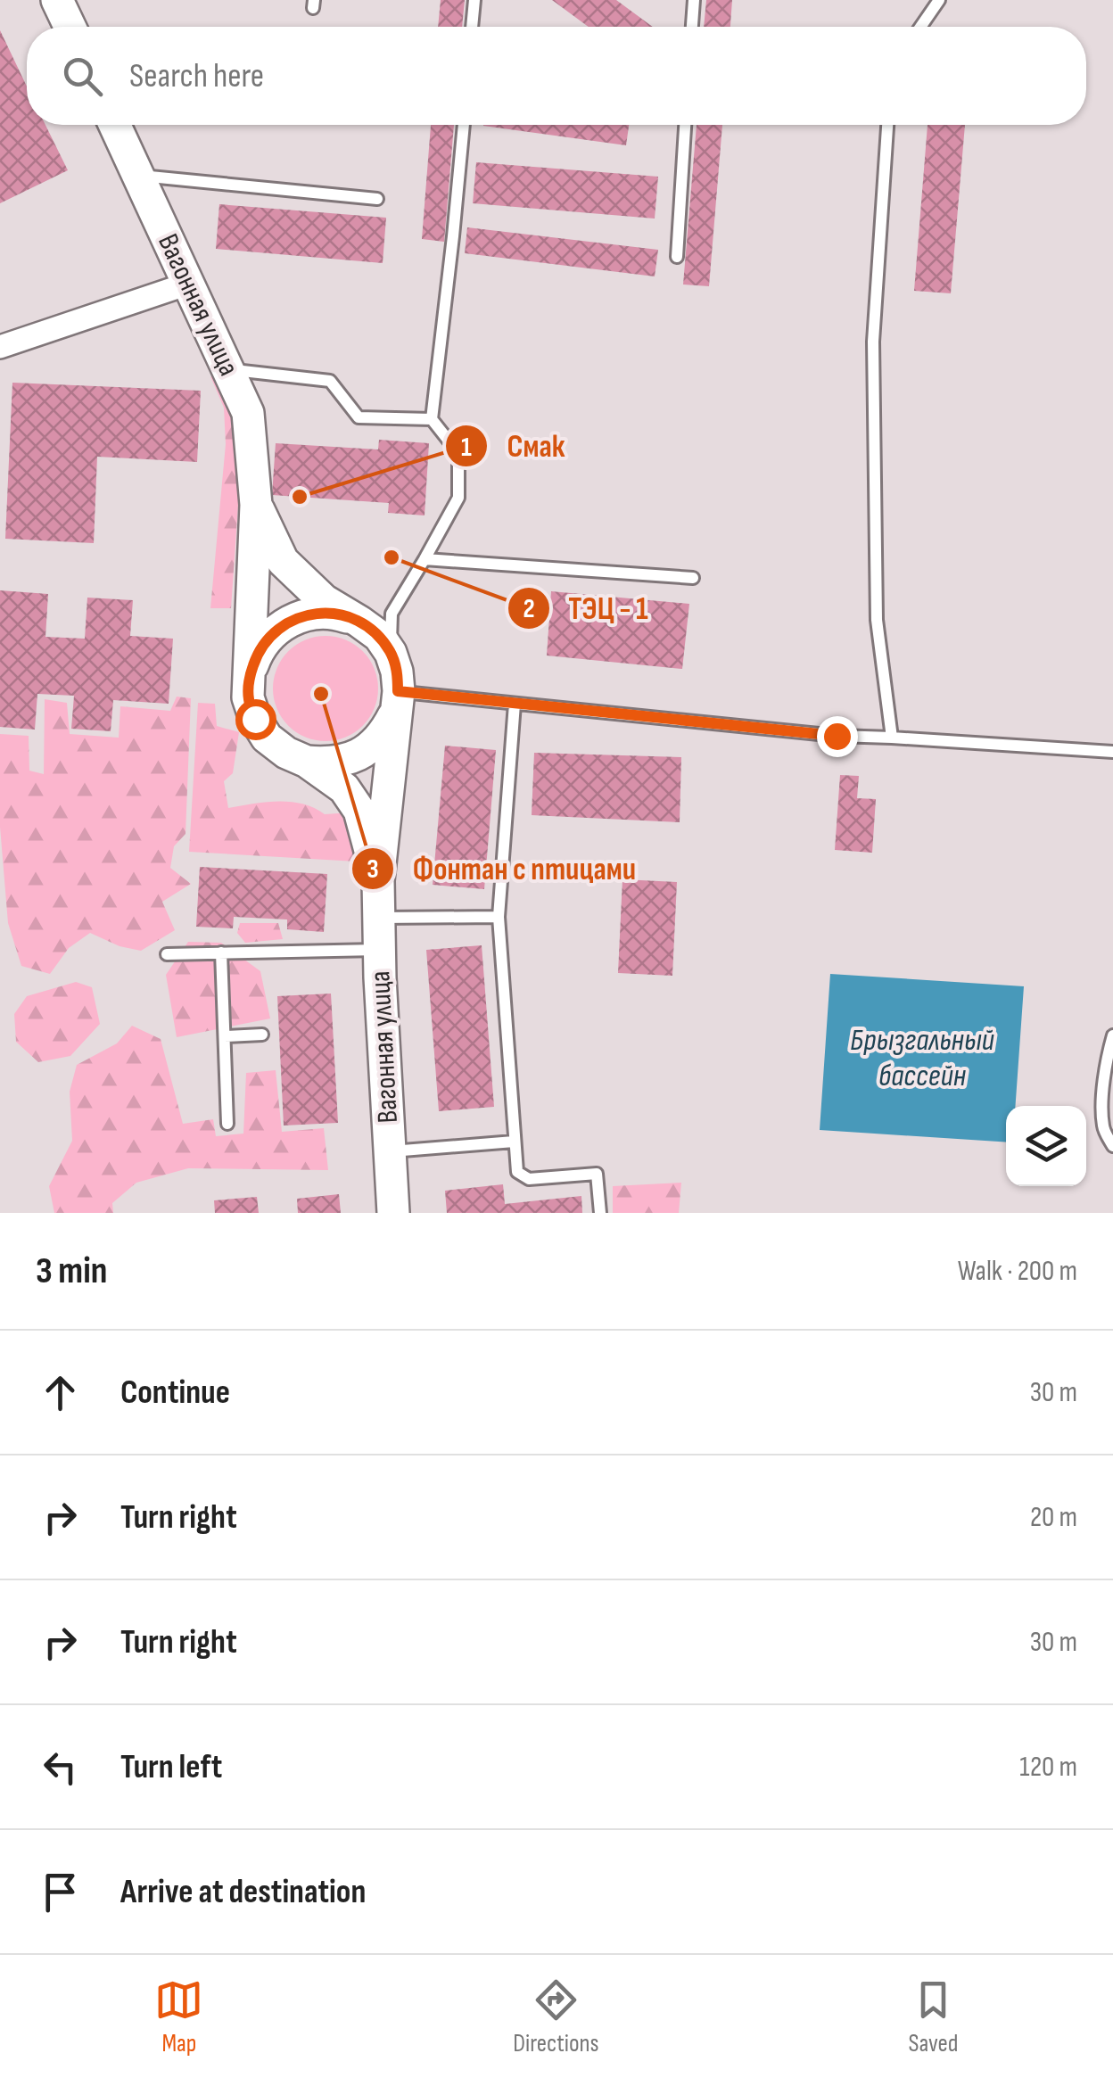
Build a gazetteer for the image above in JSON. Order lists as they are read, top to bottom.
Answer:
{
  "streets": {
    "street": ["Вагонная улица"]
  },
  "water": ["Брызгальный бассейн"],
  "places": ["Смак", "ТЭЦ - 1", "Фонтан с птицами"],
  "page": {
    "search": "Search here",
    "heading": ["3 min", "Walk · 200 m"],
    "list": [
      ["Continue", "30 m"],
      ["Turn right", "20 m"],
      ["Turn right", "30 m"],
      ["Turn left", "120 m"],
      "Arrive at destination"
    ],
    "nav": ["Map", "Directions", "Saved"]
  }
}
